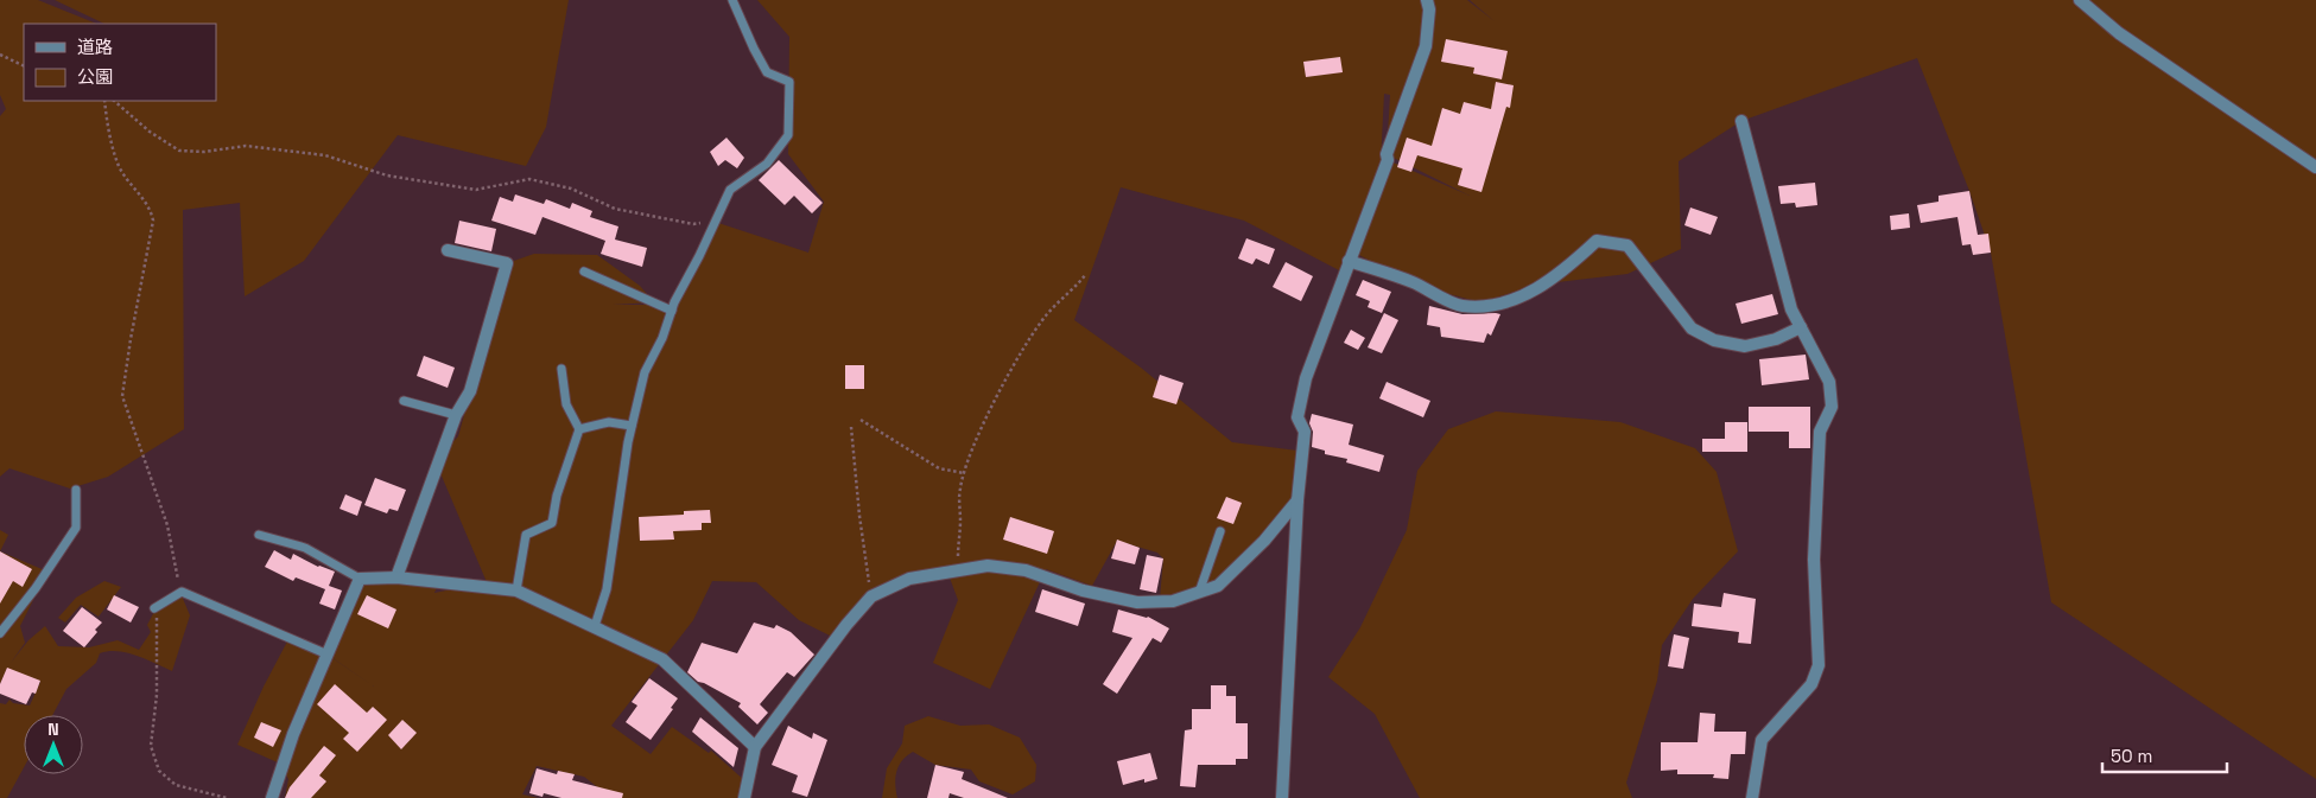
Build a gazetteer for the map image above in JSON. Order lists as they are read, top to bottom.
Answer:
{
  "legend": ["道路", "公園"],
  "scale_bar": "50 m",
  "north": "top"
}
